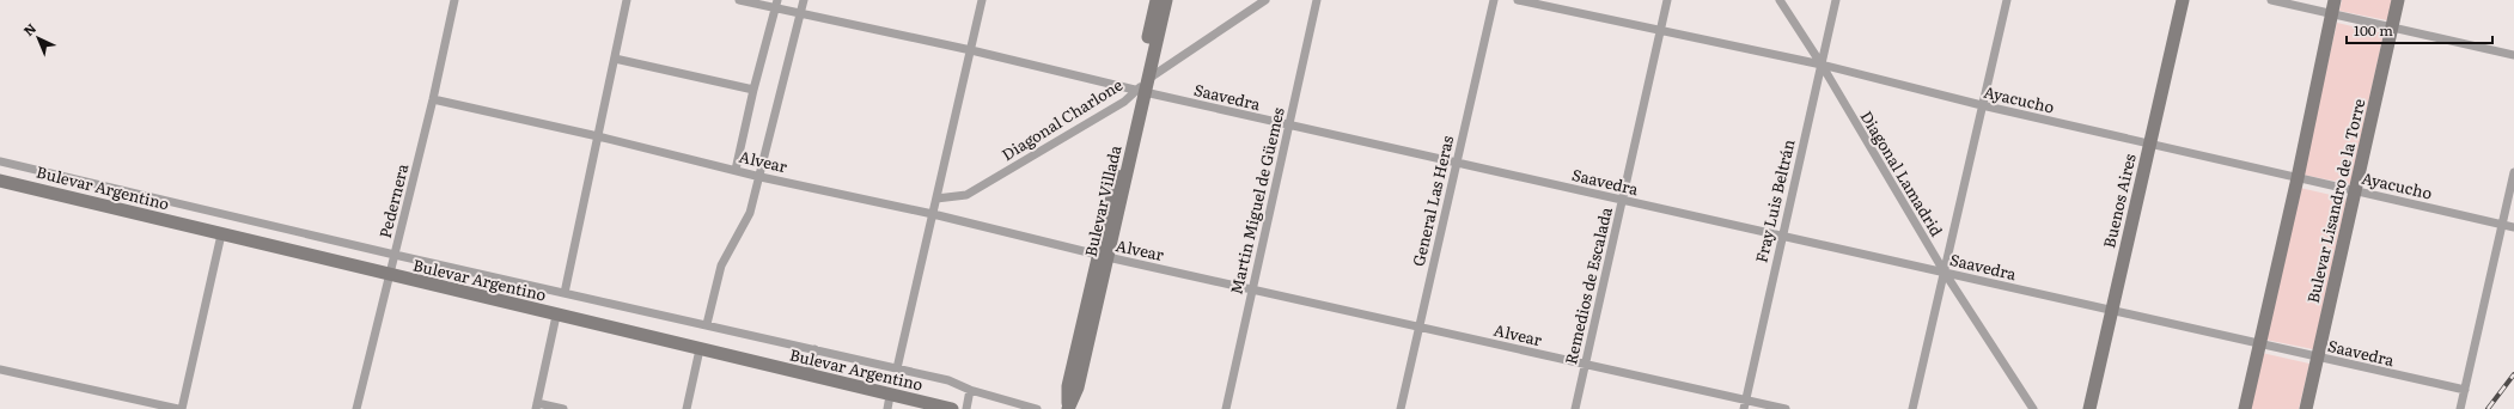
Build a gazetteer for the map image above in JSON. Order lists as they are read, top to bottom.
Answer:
{
  "streets": {
    "main road": [
      "Bulevar Argentino",
      "Bulevar Villada",
      "Buenos Aires",
      "Bulevar Lisandro de la Torre"
    ],
    "street": [
      "Saavedra",
      "Ayacucho",
      "Diagonal Charlone",
      "Alvear",
      "Diagonal Lamadrid",
      "Pedernera",
      "Martin Miguel de Güemes",
      "General Las Heras",
      "Fray Luis Beltrán",
      "Remedios de Escalada"
    ]
  },
  "crossings": [
    ["Saavedra", "Diagonal Charlone"],
    ["Saavedra", "Diagonal Lamadrid"],
    ["Saavedra", "Bulevar Villada"],
    ["Saavedra", "Martin Miguel de Güemes"],
    ["Saavedra", "General Las Heras"],
    ["Saavedra", "Fray Luis Beltrán"],
    ["Saavedra", "Buenos Aires"],
    ["Saavedra", "Bulevar Lisandro de la Torre"],
    ["Saavedra", "Remedios de Escalada"],
    ["Ayacucho", "Diagonal Lamadrid"],
    ["Ayacucho", "Fray Luis Beltrán"],
    ["Ayacucho", "Buenos Aires"],
    ["Ayacucho", "Bulevar Lisandro de la Torre"],
    ["Ayacucho", "Remedios de Escalada"],
    ["Diagonal Charlone", "Bulevar Villada"],
    ["Alvear", "Pedernera"],
    ["Alvear", "Bulevar Villada"],
    ["Alvear", "Martin Miguel de Güemes"],
    ["Alvear", "General Las Heras"],
    ["Alvear", "Fray Luis Beltrán"],
    ["Alvear", "Remedios de Escalada"],
    ["Diagonal Lamadrid", "Fray Luis Beltrán"],
    ["Bulevar Argentino", "Pedernera"]
  ],
  "scale_bar": "100 m",
  "north": "top left"
}
